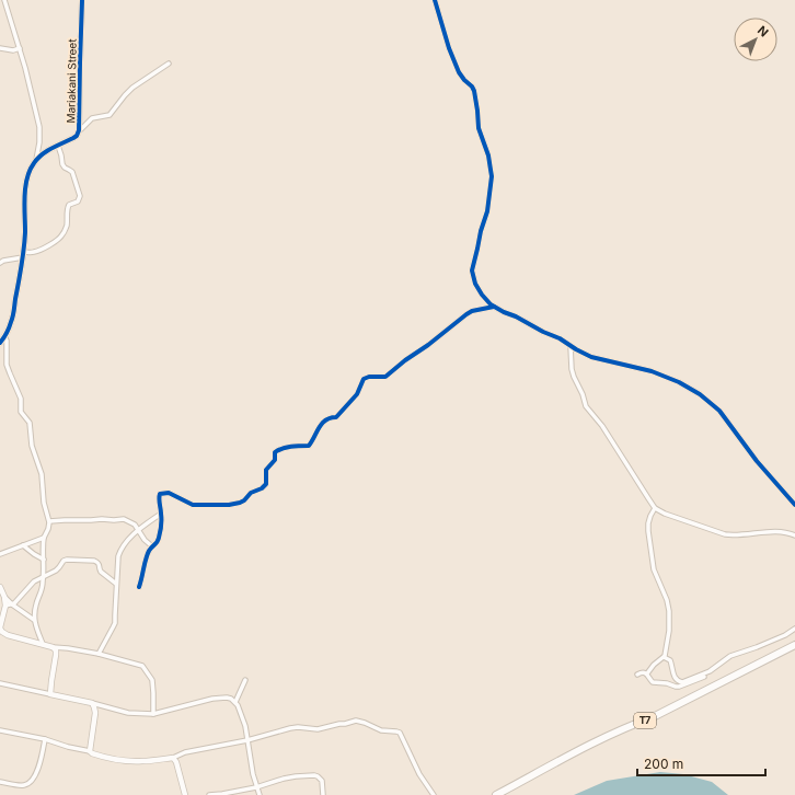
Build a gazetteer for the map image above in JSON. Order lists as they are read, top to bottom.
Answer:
{
  "streets": {
    "highway": ["T7"],
    "street": ["Mariakani Street"]
  },
  "scale_bar": "200 m",
  "north": "top right"
}
